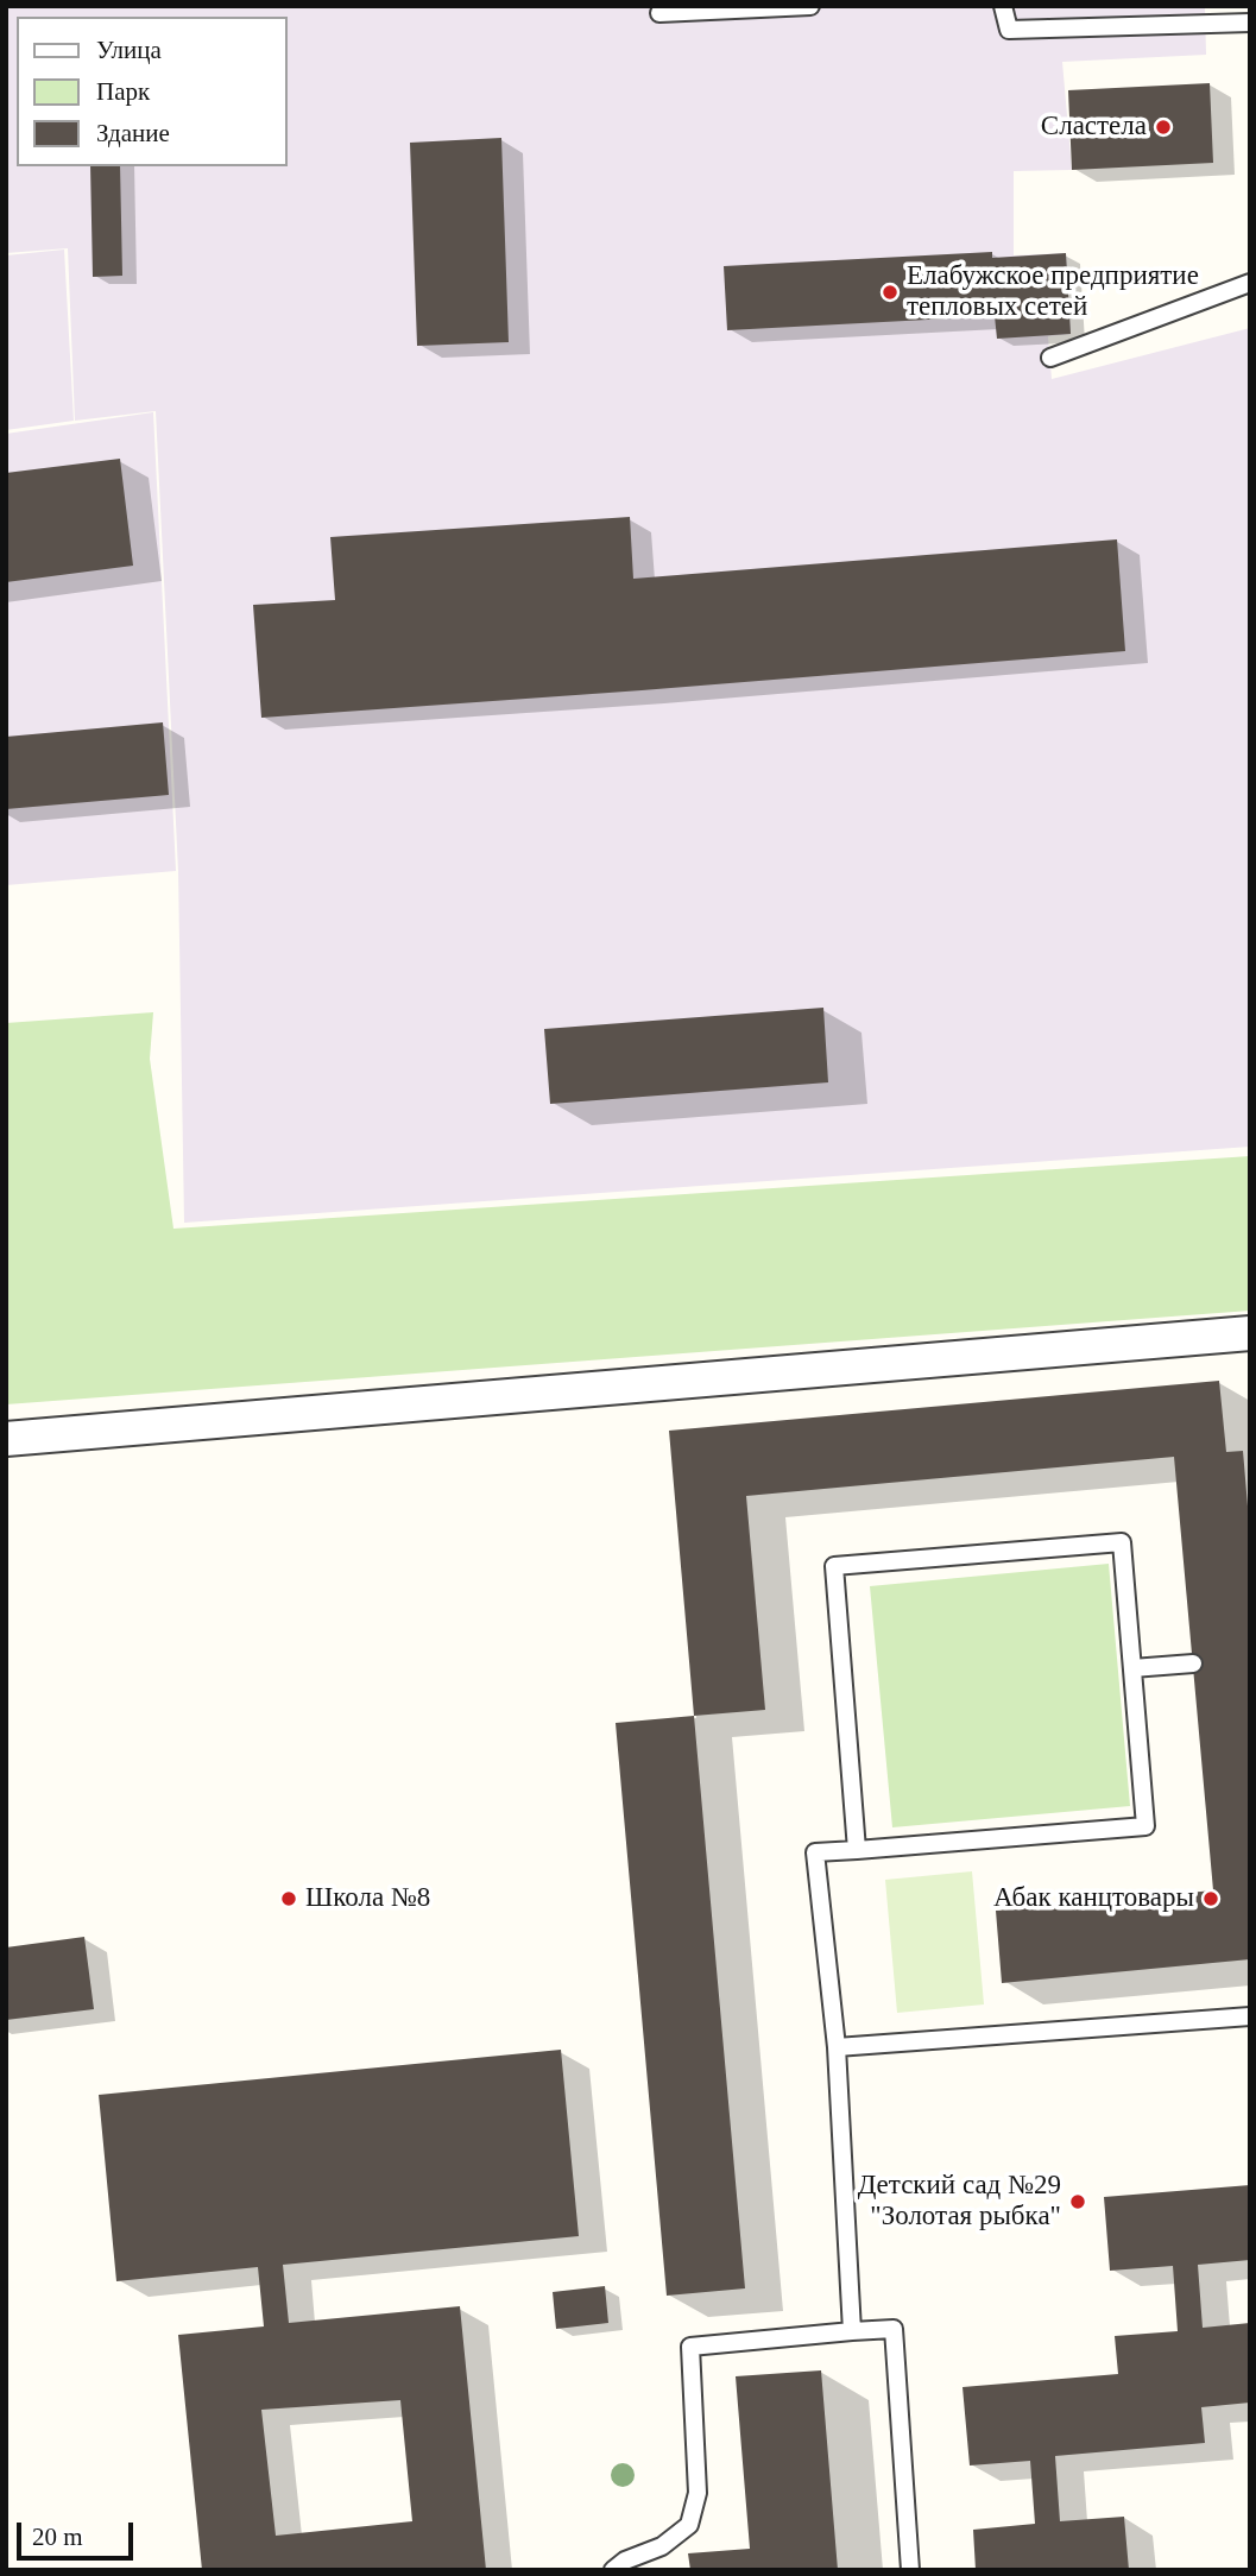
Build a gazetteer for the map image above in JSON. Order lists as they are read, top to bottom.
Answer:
{
  "places": [
    "Сластела",
    "Елабужское предприятие тепловых сетей",
    "Школа №8",
    "Абак канцтовары",
    "Детский сад №29 \"Золотая рыбка\""
  ],
  "legend": ["Улица", "Парк", "Здание"],
  "scale_bar": "20 m"
}
